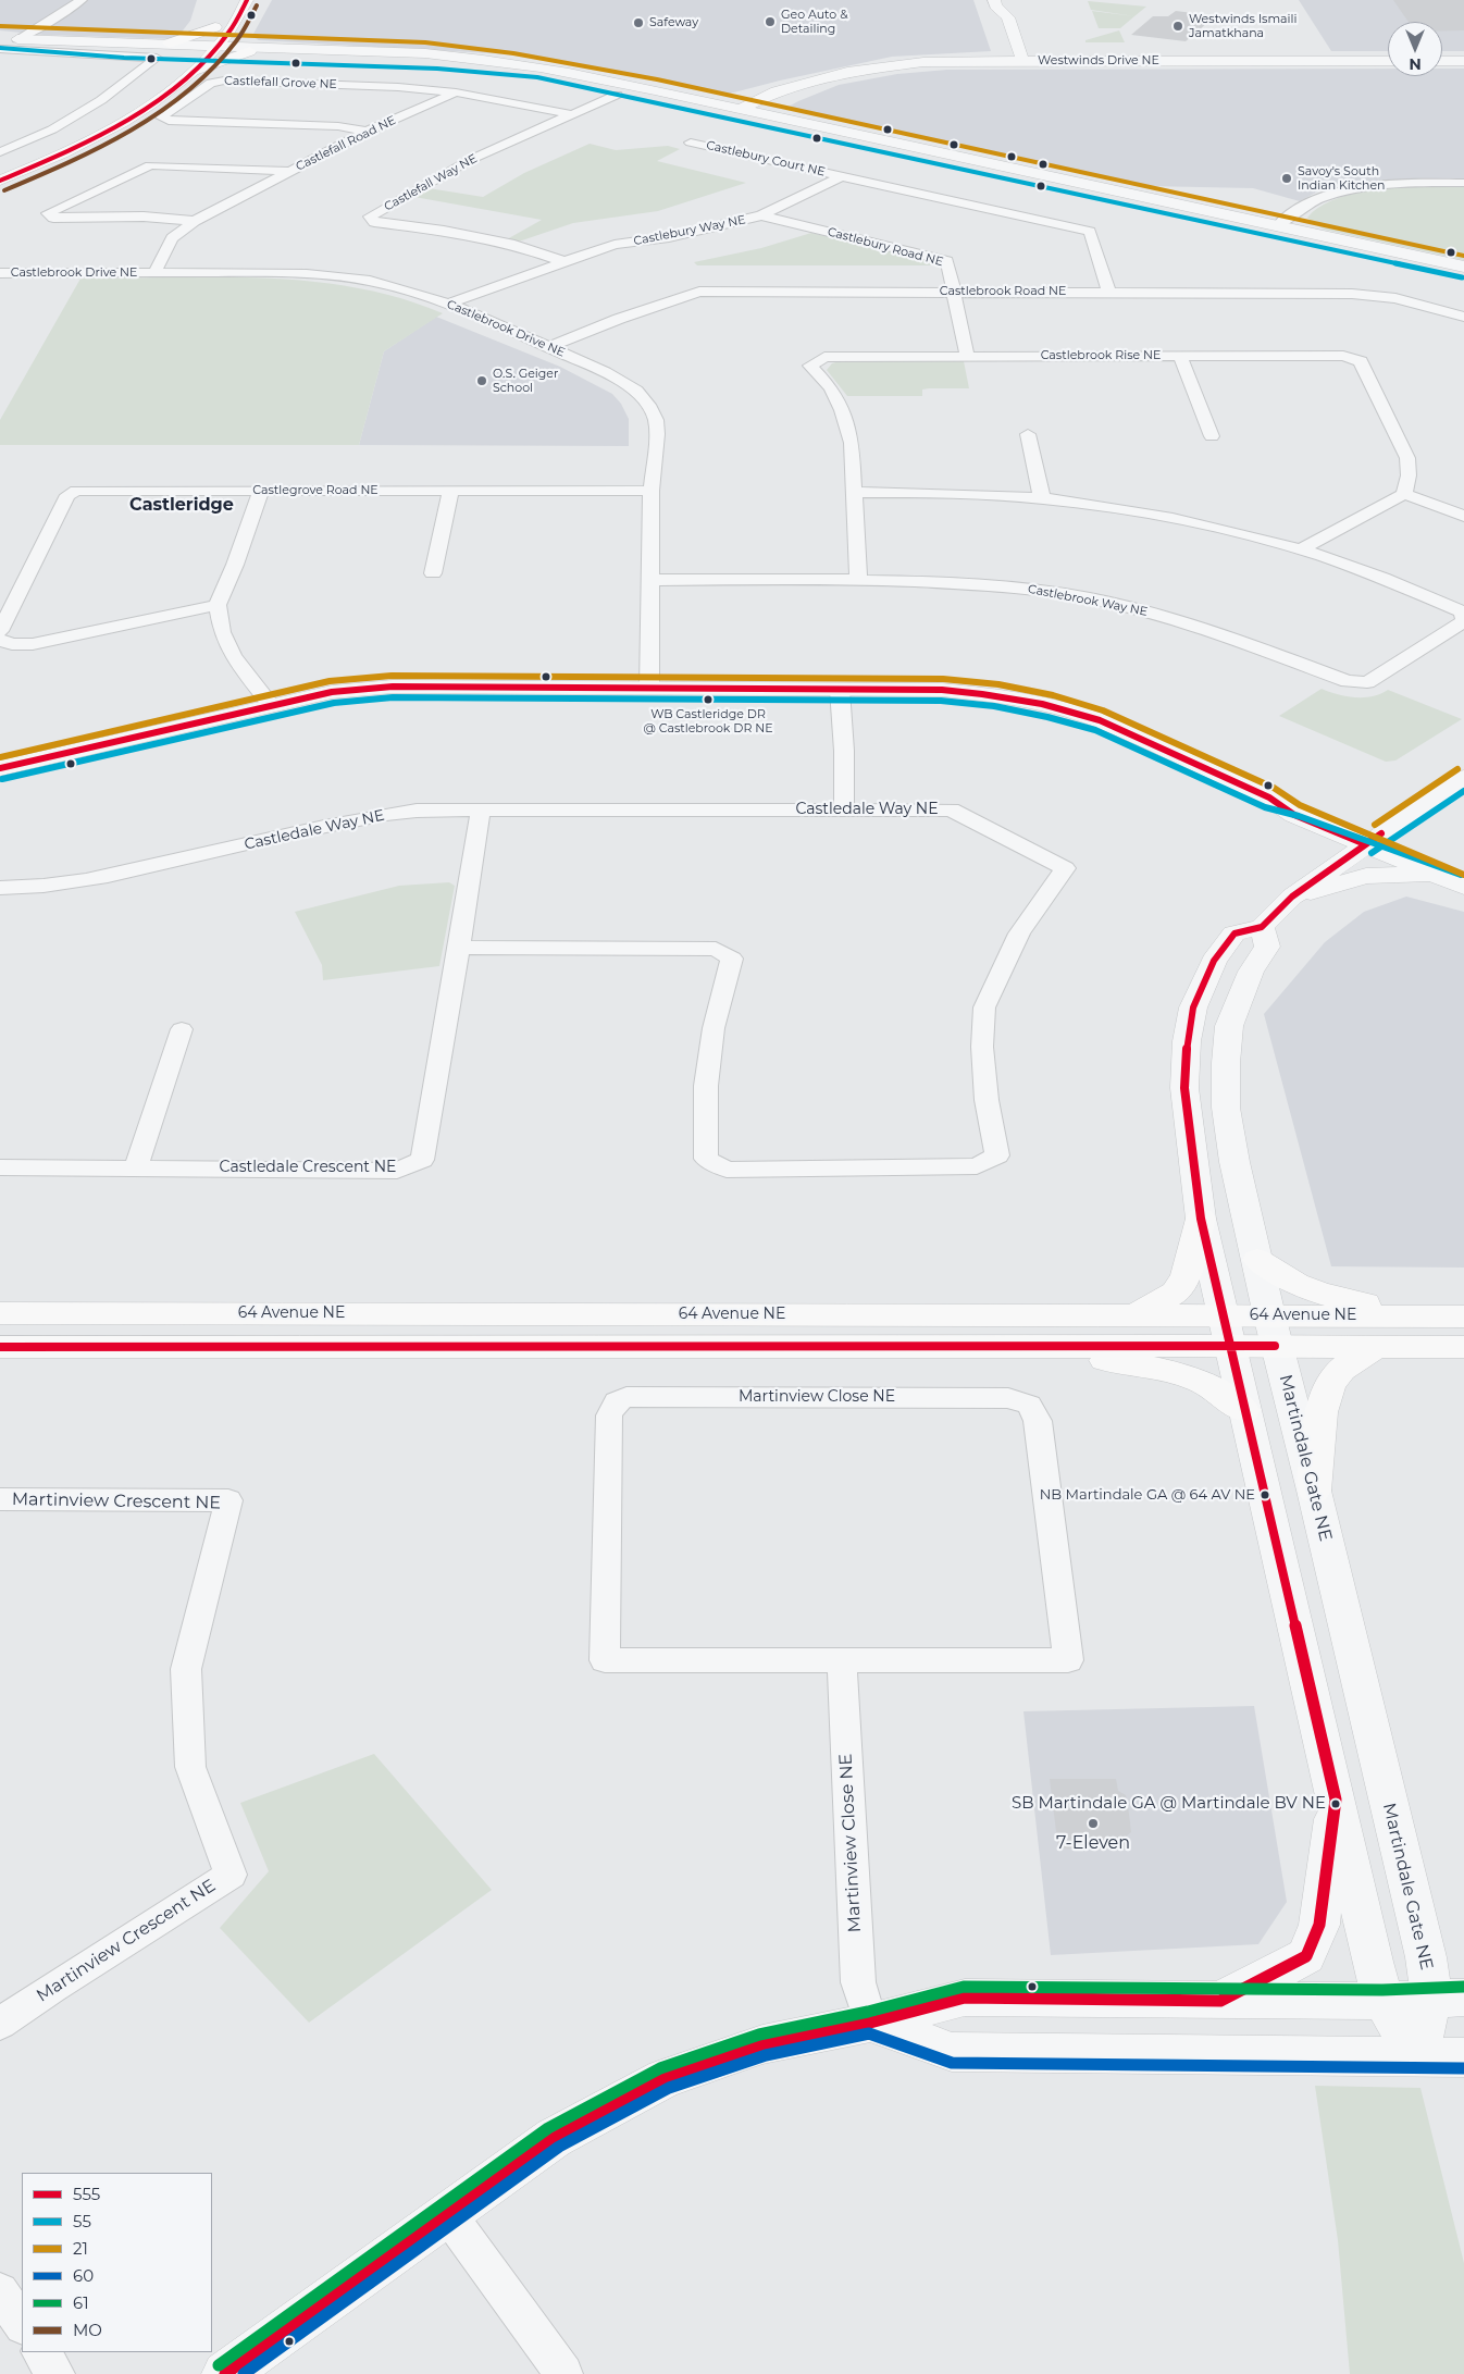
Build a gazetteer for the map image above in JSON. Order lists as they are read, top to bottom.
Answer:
{
  "streets": {
    "main road": ["64 Avenue NE"],
    "street": [
      "Westwinds Drive NE",
      "Castlefall Grove NE",
      "Castlefall Road NE",
      "Castlebury Court NE",
      "Castlefall Way NE",
      "Castlebury Way NE",
      "Castlebury Road NE",
      "Castlebrook Drive NE",
      "Castlebrook Road NE",
      "Castlebrook Rise NE",
      "Castlegrove Road NE",
      "Castlebrook Way NE",
      "Castledale Way NE",
      "Castledale Crescent NE",
      "Martinview Close NE",
      "Martindale Gate NE",
      "Martinview Crescent NE"
    ]
  },
  "crossings": [
    ["Castlefall Grove NE", "Castlefall Road NE"],
    ["Castlefall Road NE", "Castlebrook Drive NE"],
    ["Castlebury Court NE", "Castlebury Way NE"],
    ["Castlefall Way NE", "Castlebury Way NE"],
    ["Castlebury Way NE", "Castlebury Road NE"],
    ["Castlebury Way NE", "Castlebrook Drive NE"],
    ["Castlebury Road NE", "Castlebrook Road NE"],
    ["Castlebury Road NE", "Castlebrook Rise NE"],
    ["Castlebrook Drive NE", "Castlebrook Road NE"],
    ["Castlebrook Drive NE", "Castlegrove Road NE"],
    ["Castlebrook Drive NE", "Castlebrook Way NE"],
    ["Castlebrook Rise NE", "Castlebrook Way NE"],
    ["Castledale Way NE", "Castledale Crescent NE"],
    ["64 Avenue NE", "Martindale Gate NE"]
  ],
  "districts": ["Castleridge"],
  "places": [
    "Geo Auto & Detailing",
    "Safeway",
    "Westwinds Ismaili Jamatkhana",
    "Savoy's South Indian Kitchen",
    "O.S. Geiger School",
    "WB Castleridge DR @ Castlebrook DR NE",
    "NB Martindale GA @ 64 AV NE",
    "SB Martindale GA @ Martindale BV NE",
    "7-Eleven"
  ],
  "lines": [
    "transit line 555",
    "transit line MO",
    "transit line 21",
    "transit line 55",
    "transit line 61",
    "transit line 60"
  ],
  "legend": [
    "555",
    "55",
    "21",
    "60",
    "61",
    "MO"
  ],
  "north": "bottom"
}
